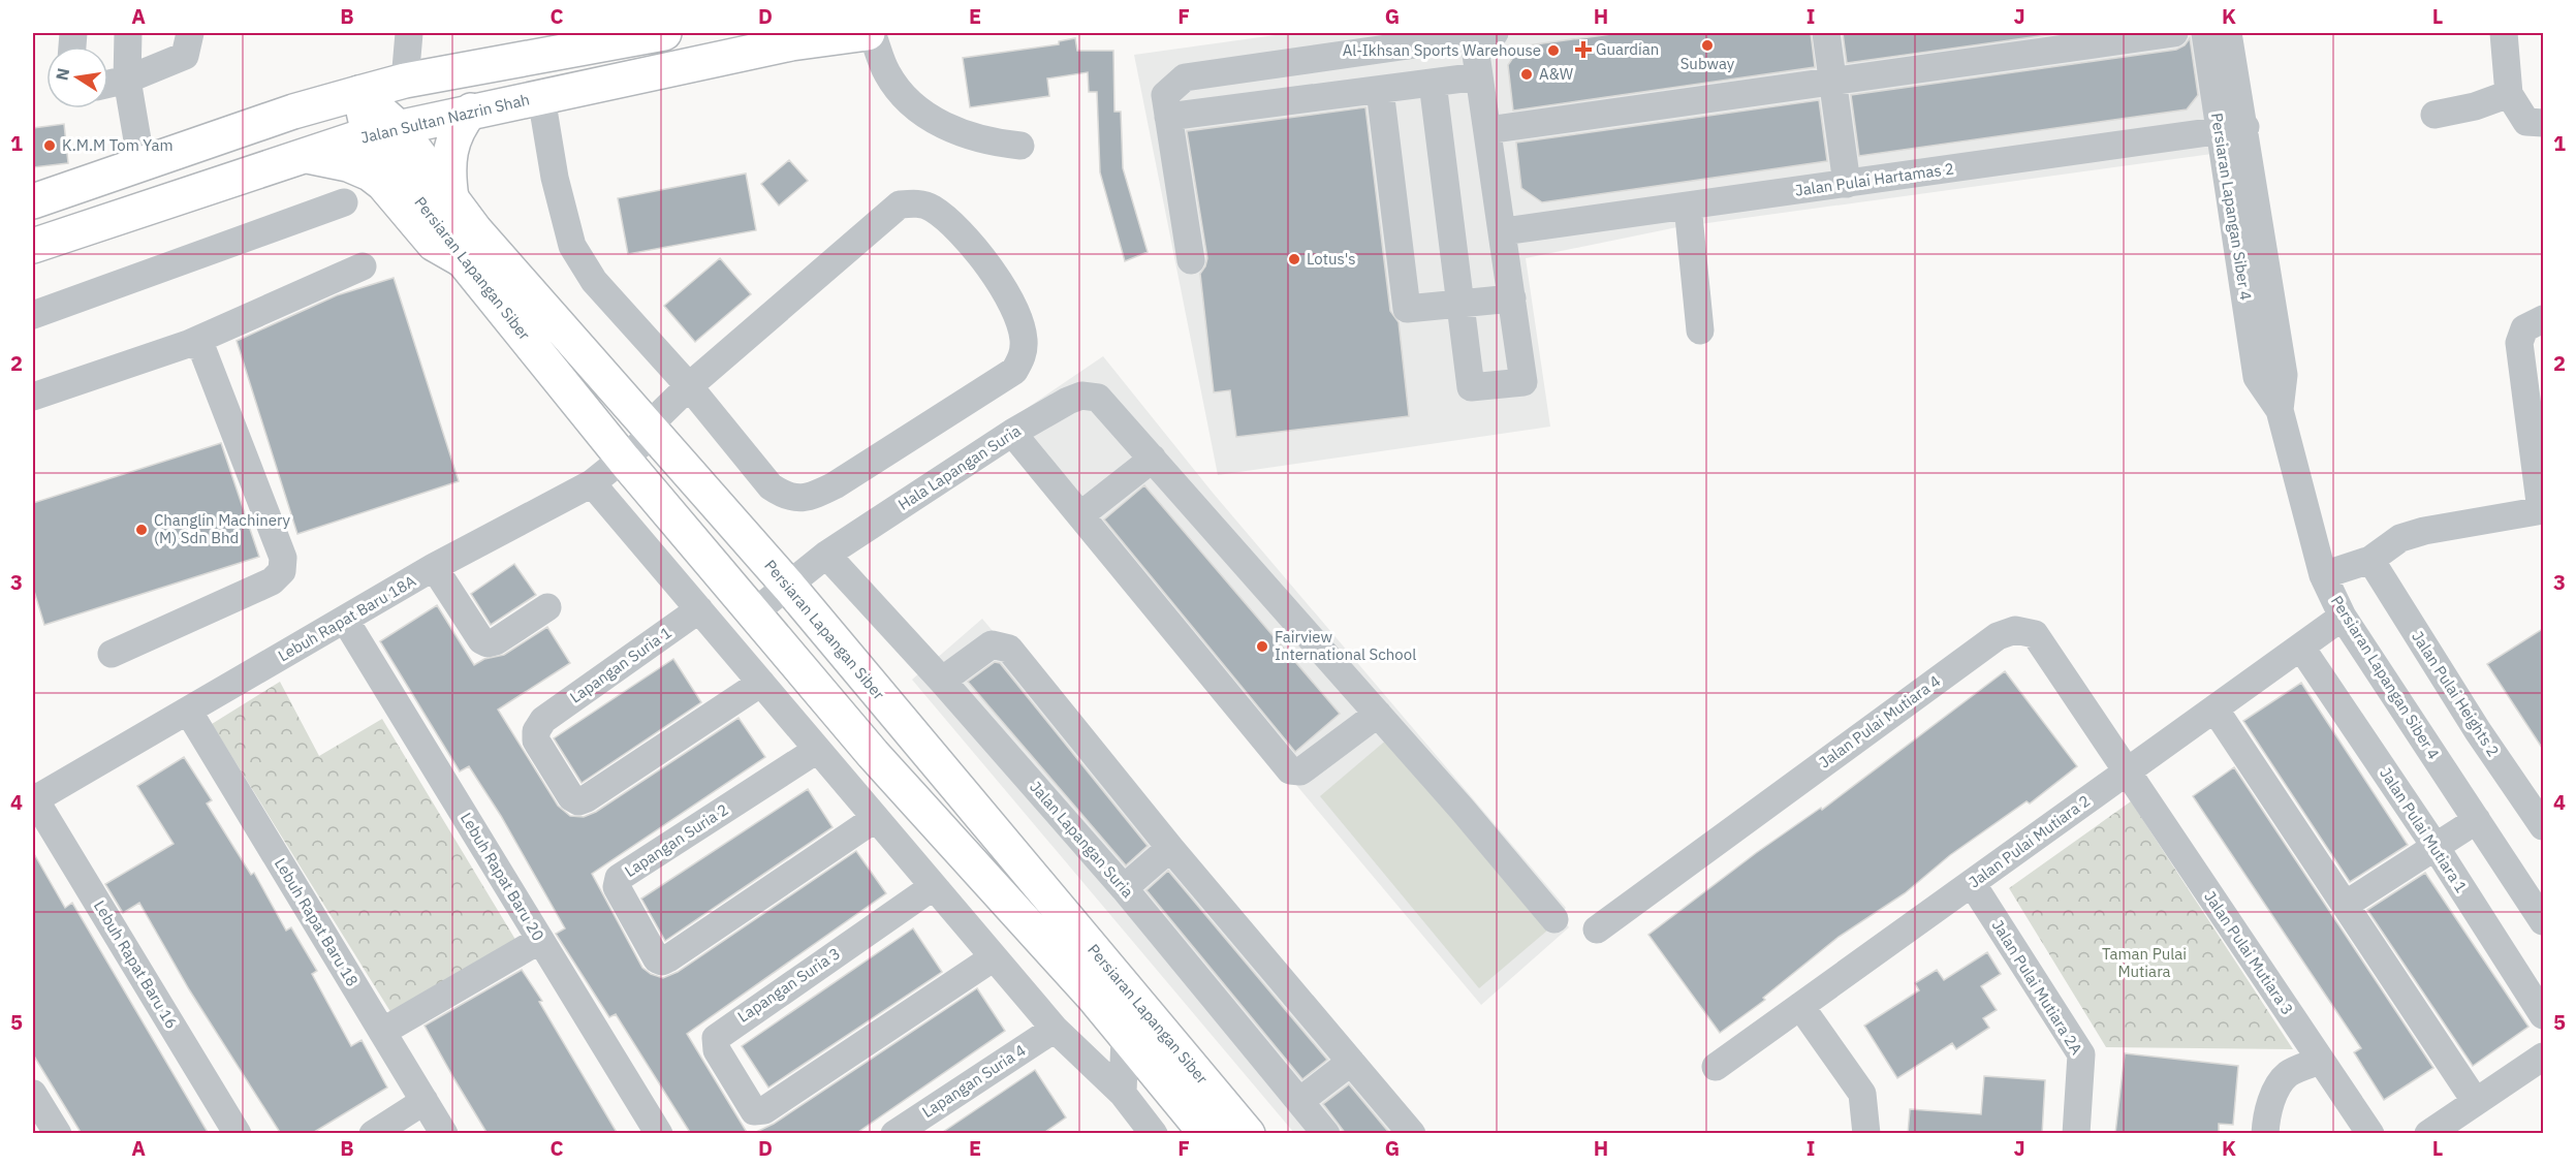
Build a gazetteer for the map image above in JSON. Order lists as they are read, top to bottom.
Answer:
{
  "streets": {
    "main road": ["Jalan Sultan Nazrin Shah", "Persiaran Lapangan Siber"],
    "street": [
      "Jalan Pulai Hartamas 2",
      "Persiaran Lapangan Siber 4",
      "Hala Lapangan Suria",
      "Lebuh Rapat Baru 18A",
      "Lapangan Suria 1",
      "Jalan Pulai Heights 2",
      "Jalan Pulai Mutiara 4",
      "Jalan Pulai Mutiara 1",
      "Jalan Lapangan Suria",
      "Lapangan Suria 2",
      "Jalan Pulai Mutiara 2",
      "Lebuh Rapat Baru 20",
      "Lebuh Rapat Baru 18",
      "Jalan Pulai Mutiara 3",
      "Lebuh Rapat Baru 16",
      "Lapangan Suria 3",
      "Jalan Pulai Mutiara 2A",
      "Lapangan Suria 4"
    ]
  },
  "crossings": [
    ["Jalan Sultan Nazrin Shah", "Persiaran Lapangan Siber"],
    ["Jalan Pulai Hartamas 2", "Persiaran Lapangan Siber 4"],
    ["Persiaran Lapangan Siber 4", "Jalan Pulai Mutiara 2"],
    ["Persiaran Lapangan Siber", "Hala Lapangan Suria"],
    ["Persiaran Lapangan Siber", "Lebuh Rapat Baru 18A"],
    ["Hala Lapangan Suria", "Jalan Lapangan Suria"],
    ["Lebuh Rapat Baru 18A", "Lebuh Rapat Baru 20"],
    ["Lebuh Rapat Baru 18A", "Lebuh Rapat Baru 18"],
    ["Lebuh Rapat Baru 18A", "Lebuh Rapat Baru 16"],
    ["Jalan Pulai Mutiara 4", "Jalan Pulai Mutiara 2"],
    ["Jalan Pulai Mutiara 4", "Jalan Pulai Mutiara 3"],
    ["Jalan Pulai Mutiara 1", "Jalan Pulai Mutiara 2"],
    ["Jalan Pulai Mutiara 2", "Jalan Pulai Mutiara 3"],
    ["Jalan Pulai Mutiara 2", "Jalan Pulai Mutiara 2A"]
  ],
  "parks": ["Taman Pulai Mutiara"],
  "places": {
    "other": [
      "Subway",
      "Al-Ikhsan Sports Warehouse",
      "A&W",
      "K.M.M Tom Yam",
      "Lotus's",
      "Changlin Machinery (M) Sdn Bhd",
      "Fairview International School"
    ],
    "health": ["Guardian"]
  },
  "north": "left",
  "grid": {
    "columns": [
      "A",
      "B",
      "C",
      "D",
      "E",
      "F",
      "G",
      "H",
      "I",
      "J",
      "K",
      "L"
    ],
    "rows": [
      "1",
      "2",
      "3",
      "4",
      "5"
    ]
  }
}
